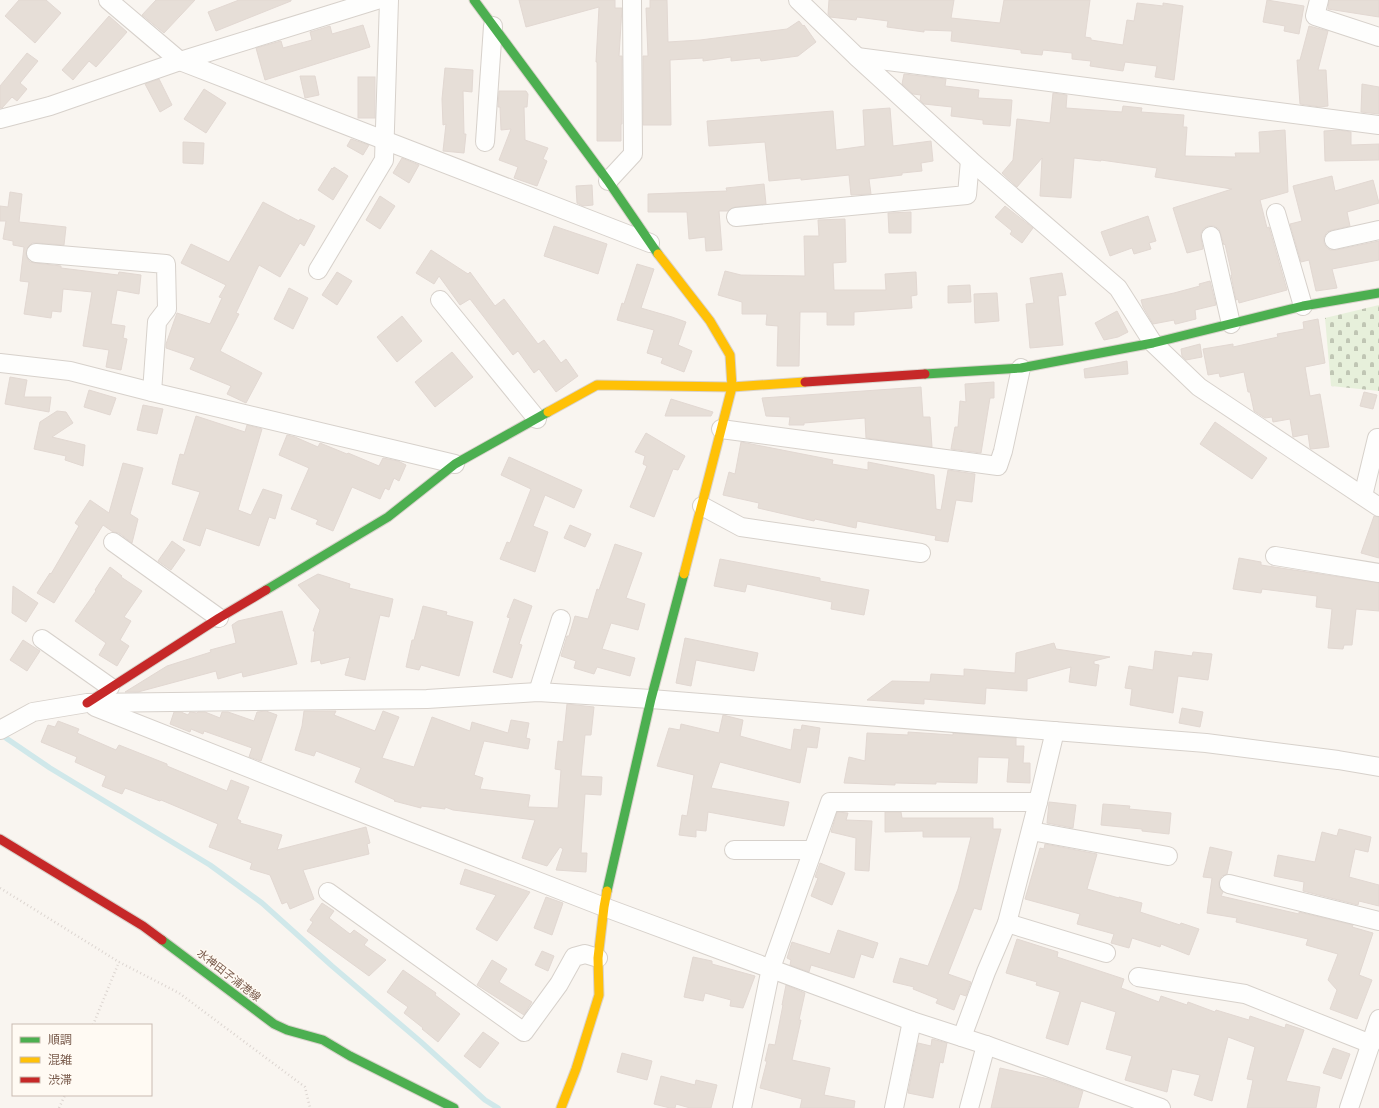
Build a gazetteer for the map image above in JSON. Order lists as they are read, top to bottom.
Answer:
{
  "streets": {
    "street": ["水神田子浦港線"]
  },
  "legend": ["順調", "混雑", "渋滞"]
}
